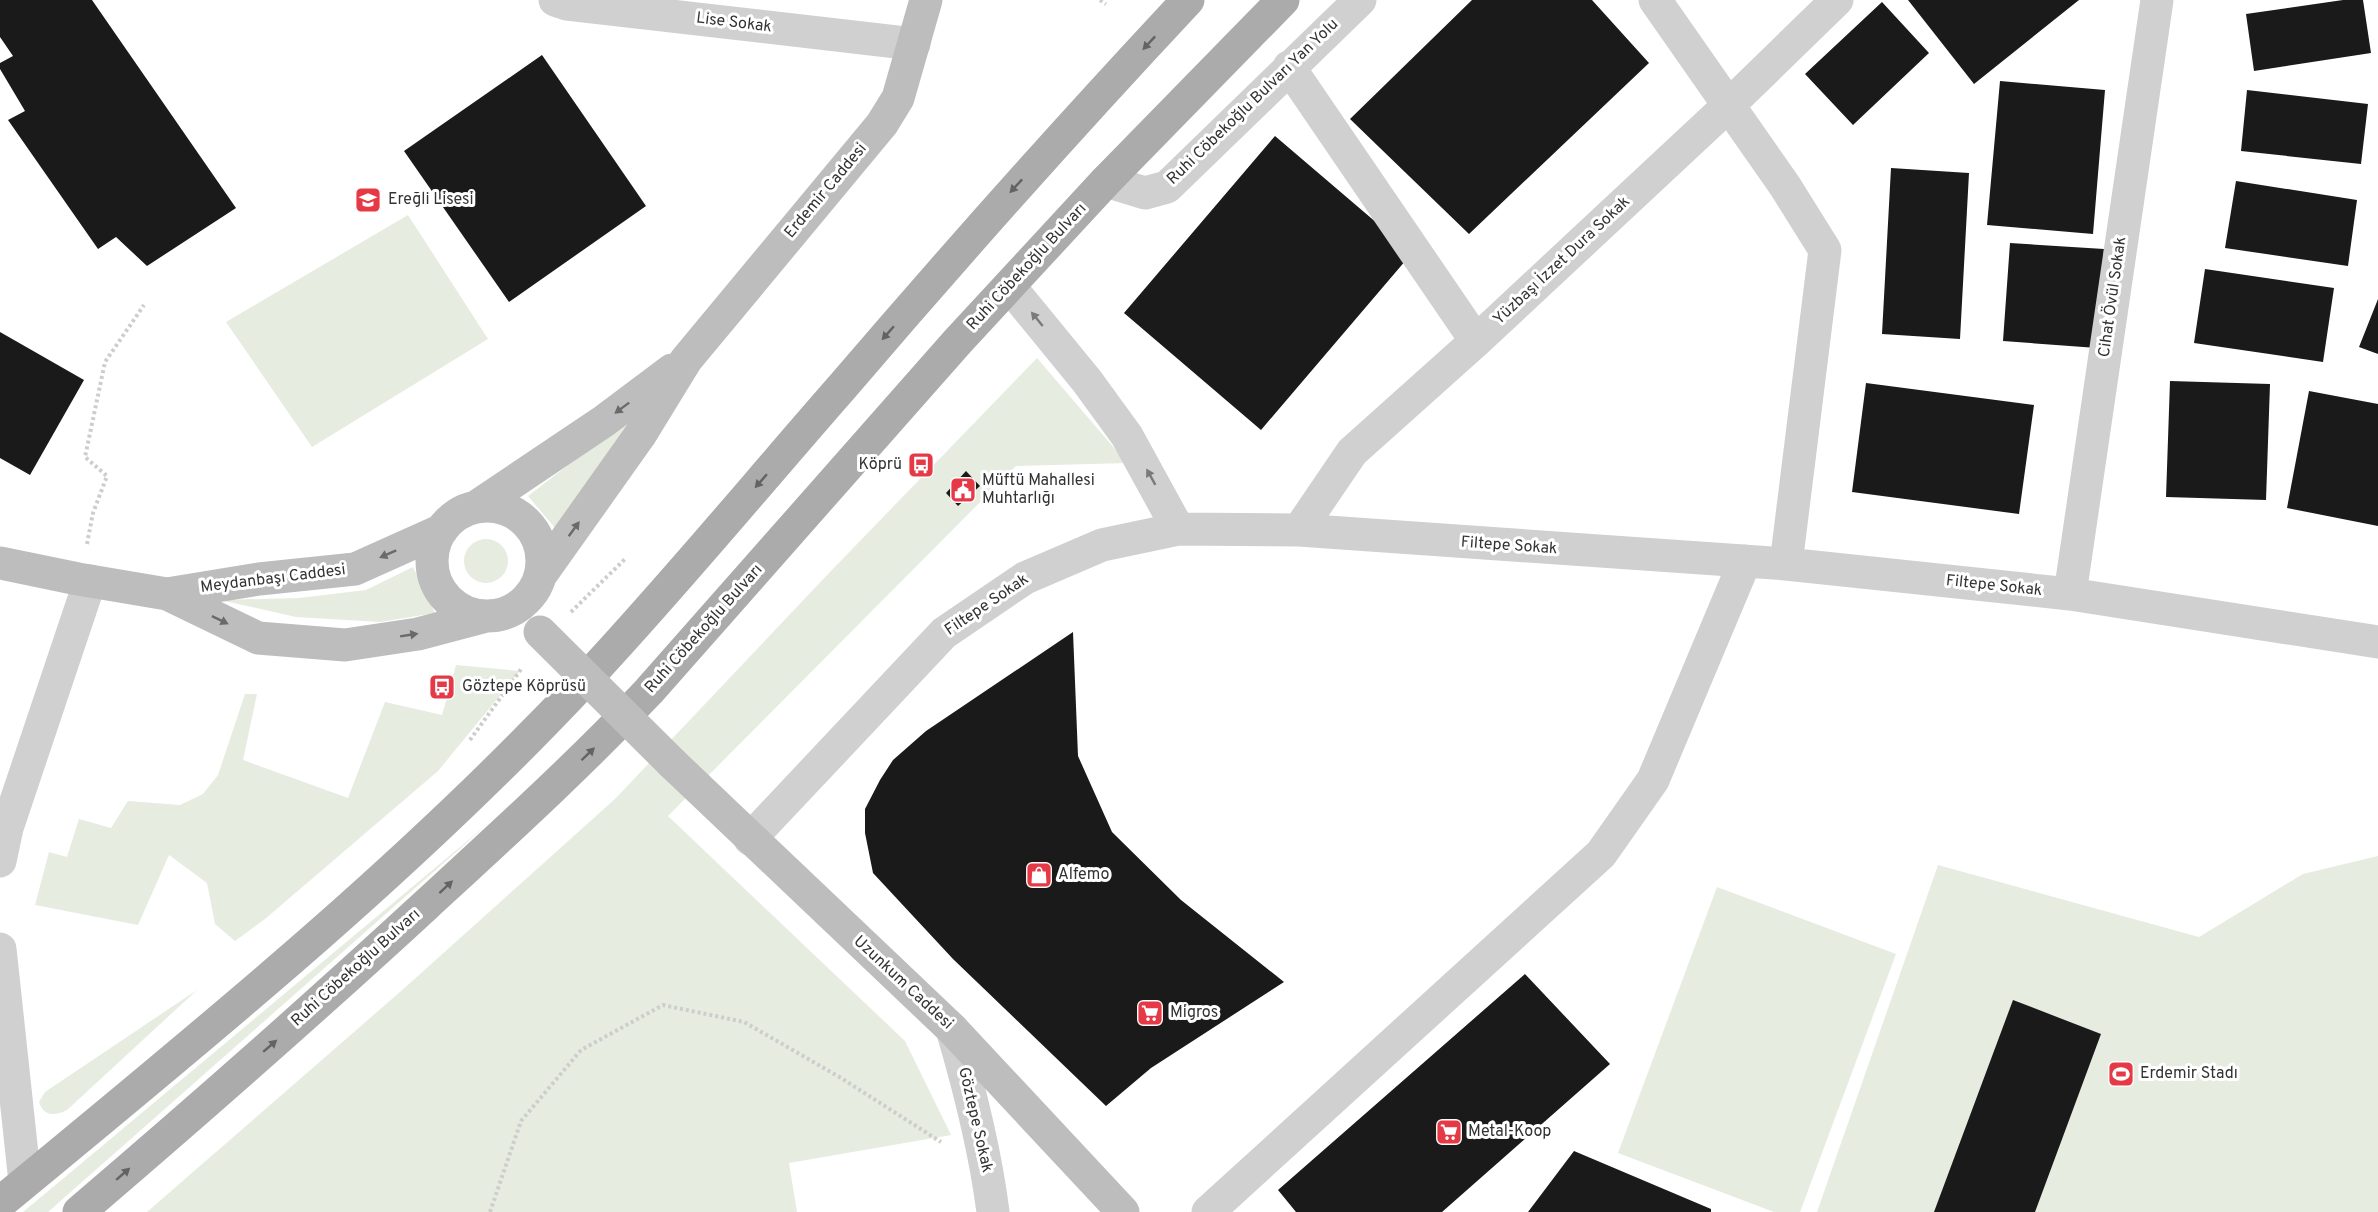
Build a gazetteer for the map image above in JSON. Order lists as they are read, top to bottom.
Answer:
{
  "streets": {
    "main road": [
      "Erdemir Caddesi",
      "Ruhi Cöbekoğlu Bulvarı",
      "Meydanbaşı Caddesi",
      "Uzunkum Caddesi"
    ],
    "street": [
      "Lise Sokak",
      "Ruhi Cöbekoğlu Bulvarı Yan Yolu",
      "Yüzbaşı İzzet Dura Sokak",
      "Cihat Övül Sokak",
      "Filtepe Sokak",
      "Göztepe Sokak"
    ]
  },
  "crossings": [
    ["Lise Sokak", "Erdemir Caddesi"],
    ["Ruhi Cöbekoğlu Bulvarı Yan Yolu", "Ruhi Cöbekoğlu Bulvarı"],
    ["Erdemir Caddesi", "Meydanbaşı Caddesi"],
    ["Erdemir Caddesi", "Uzunkum Caddesi"],
    ["Yüzbaşı İzzet Dura Sokak", "Filtepe Sokak"],
    ["Cihat Övül Sokak", "Filtepe Sokak"],
    ["Filtepe Sokak", "Uzunkum Caddesi"],
    ["Meydanbaşı Caddesi", "Uzunkum Caddesi"],
    ["Uzunkum Caddesi", "Göztepe Sokak"]
  ],
  "places": {
    "school or university": ["Ereğli Lisesi"],
    "bus stop": ["Köprü", "Göztepe Köprüsü"],
    "public building": ["Müftü Mahallesi Muhtarlığı"],
    "shop": ["Alfemo"],
    "supermarket": ["Migros", "Metal-Koop"],
    "sports": ["Erdemir Stadı"]
  }
}
